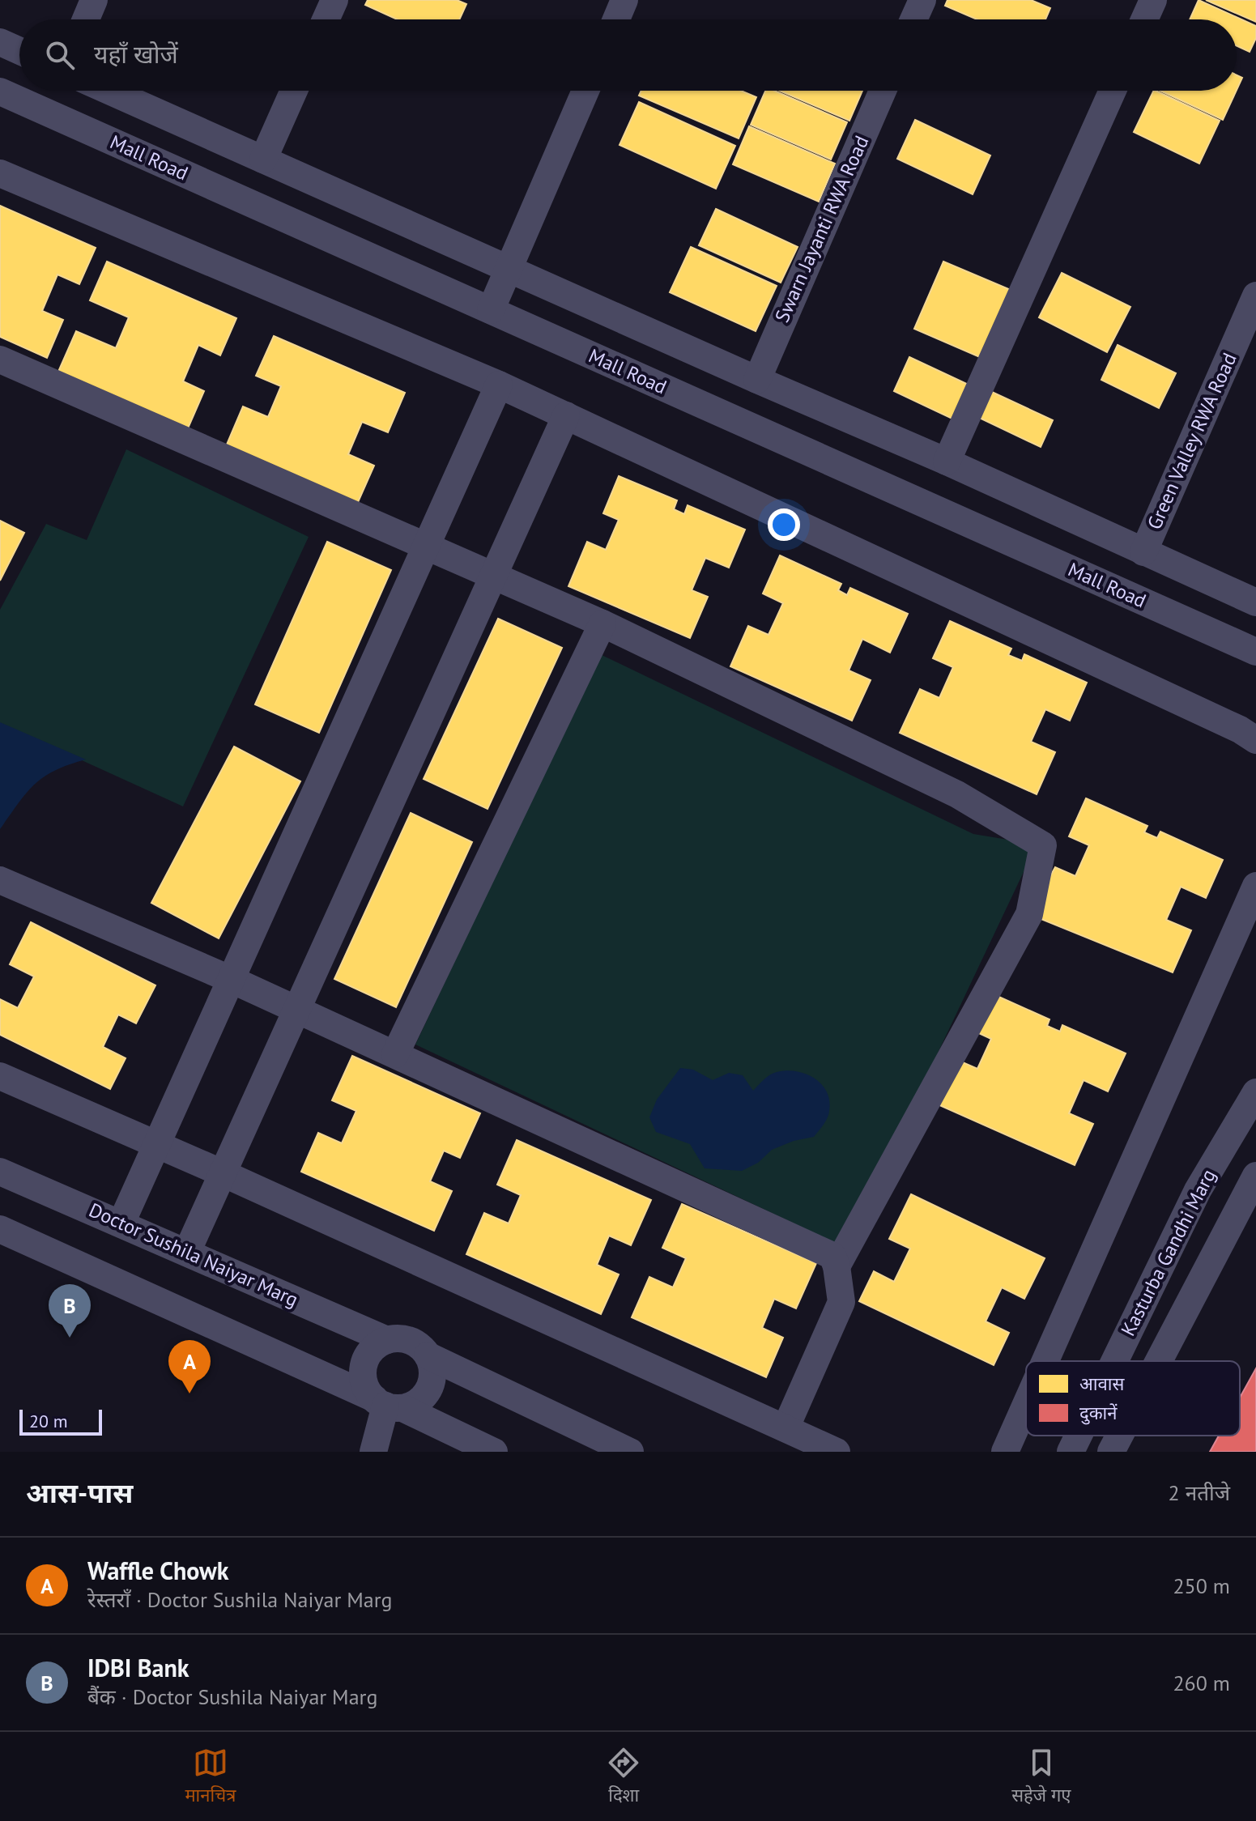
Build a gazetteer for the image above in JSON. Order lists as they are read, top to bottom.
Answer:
{
  "streets": {
    "street": [
      "Mall Road",
      "Swarn Jayanti RWA Road",
      "Green Valley RWA Road",
      "Kasturba Gandhi Marg",
      "Doctor Sushila Naiyar Marg"
    ]
  },
  "legend": ["आवास", "दुकानें"],
  "scale_bar": "20 m",
  "page": {
    "search": "यहाँ खोजें",
    "pins": ["B", "A"],
    "scale": "20 m",
    "heading": ["आस-पास", "2 नतीजे"],
    "list": [
      {
        "mark": "A",
        "name": "Waffle Chowk",
        "note": "रेस्तराँ · Doctor Sushila Naiyar Marg",
        "value": "250 m"
      },
      {
        "mark": "B",
        "name": "IDBI Bank",
        "note": "बैंक · Doctor Sushila Naiyar Marg",
        "value": "260 m"
      }
    ],
    "nav": ["मानचित्र", "दिशा", "सहेजे गए"]
  }
}
